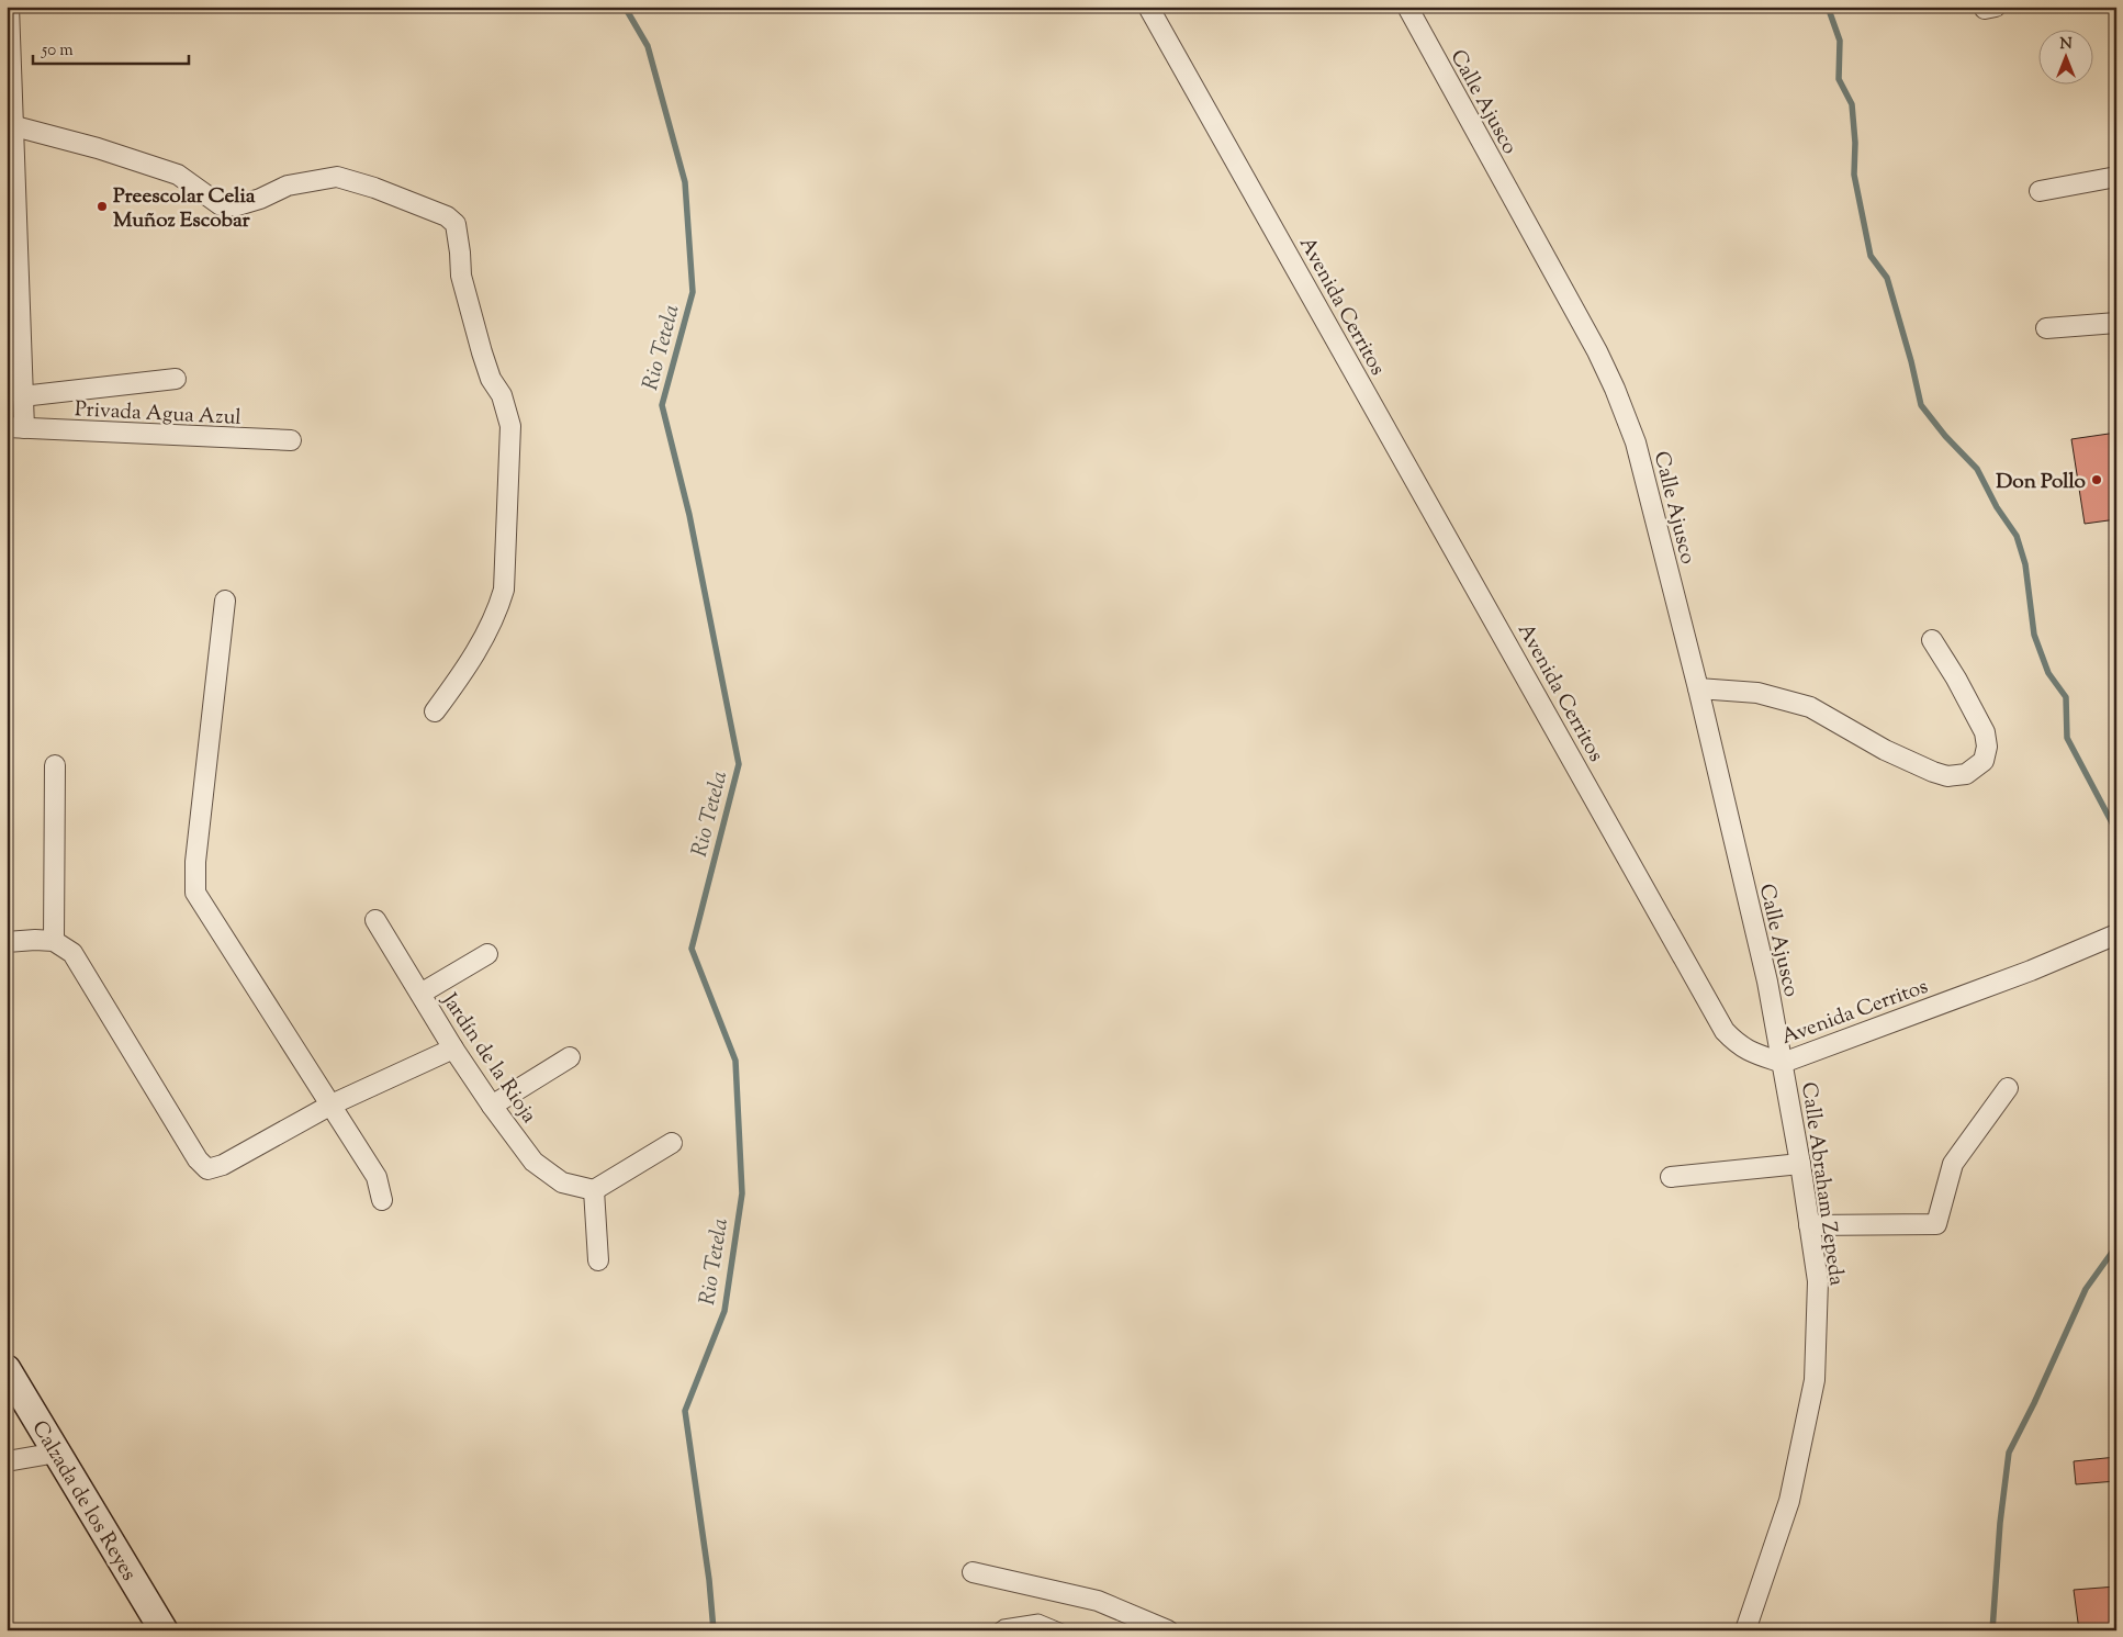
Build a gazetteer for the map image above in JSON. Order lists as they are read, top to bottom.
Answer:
{
  "streets": {
    "street": [
      "Calle Ajusco",
      "Avenida Cerritos",
      "Privada Agua Azul",
      "Jardín de la Rioja",
      "Calle Abraham Zepeda",
      "Calzada de los Reyes"
    ]
  },
  "crossings": [
    ["Calle Ajusco", "Avenida Cerritos"],
    ["Calle Ajusco", "Calle Abraham Zepeda"],
    ["Avenida Cerritos", "Calle Abraham Zepeda"]
  ],
  "water": ["Rio Tetela"],
  "places": ["Preescolar Celia Muñoz Escobar", "Don Pollo"],
  "scale_bar": "50 m",
  "north": "top"
}
